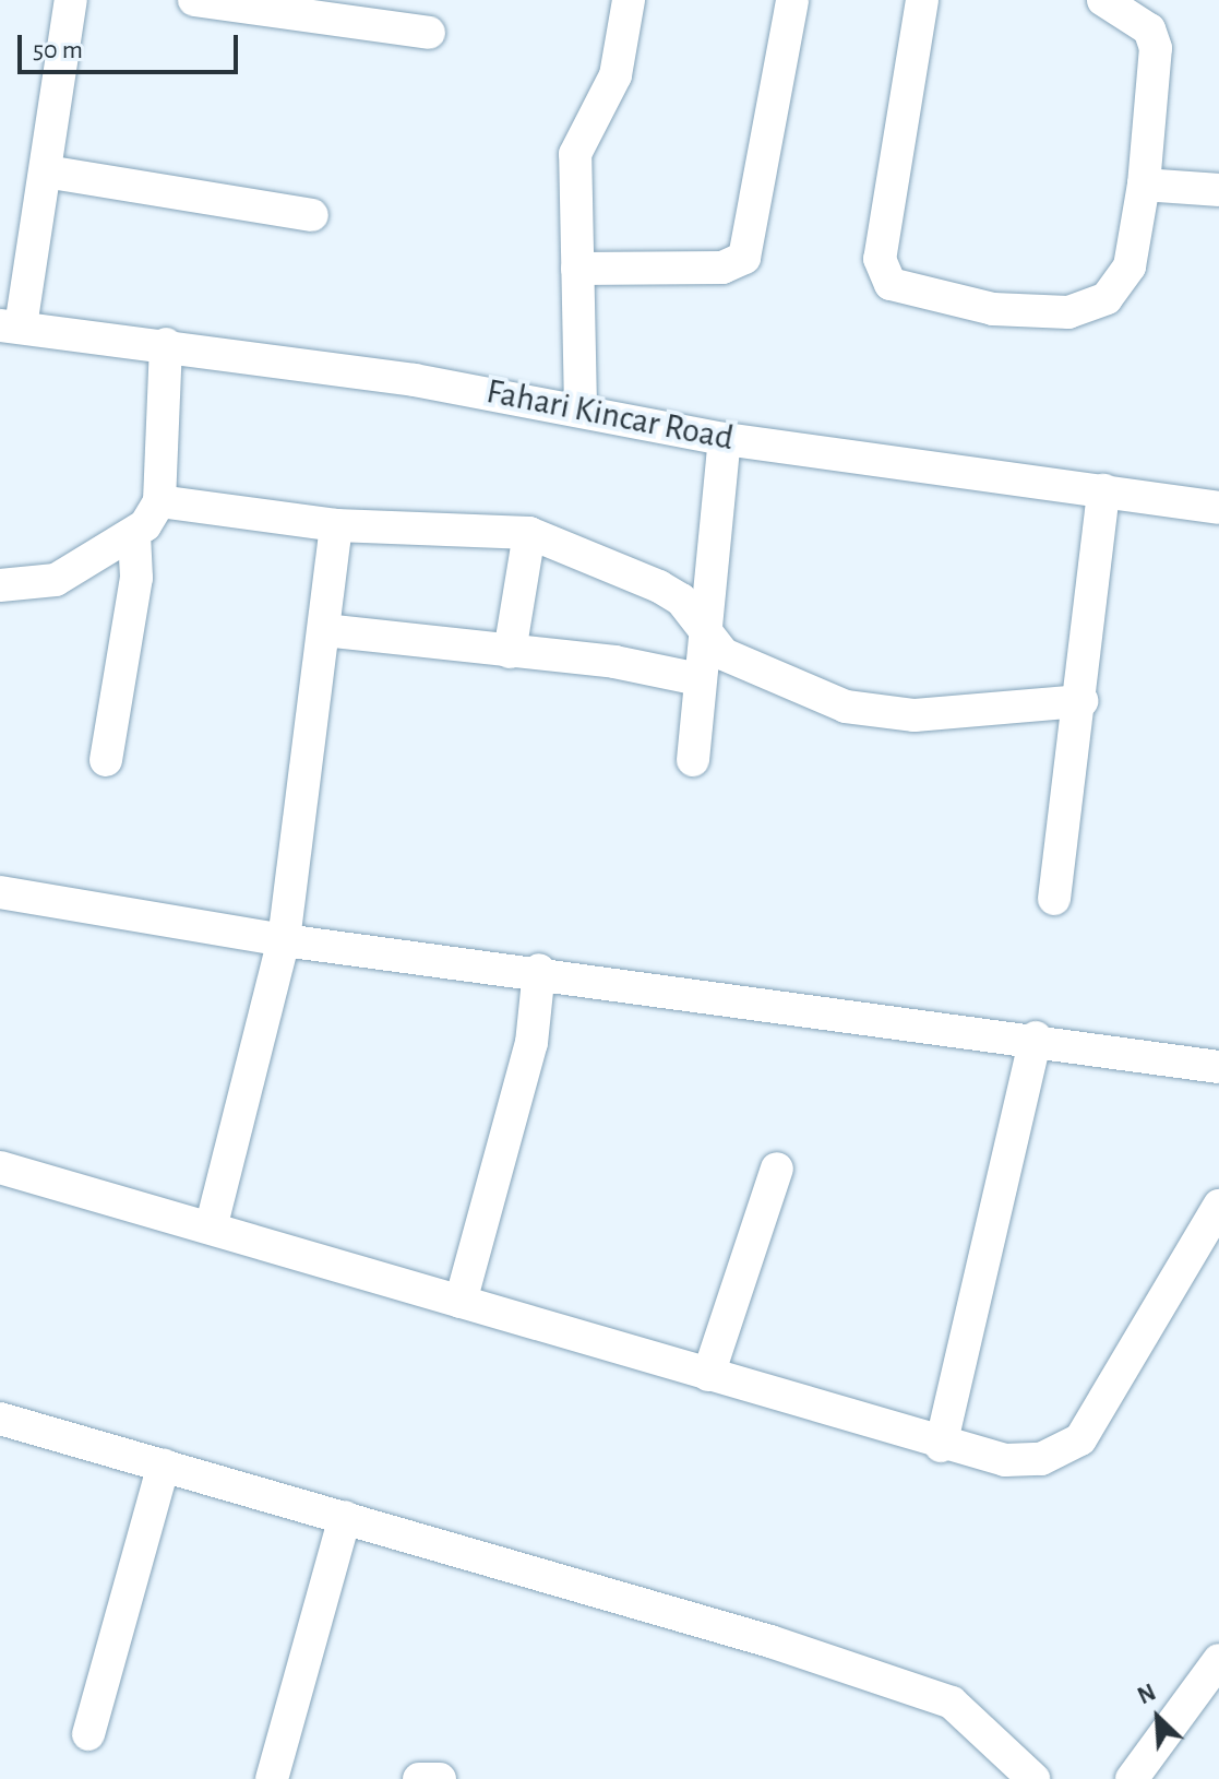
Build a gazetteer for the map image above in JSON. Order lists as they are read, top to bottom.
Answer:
{
  "streets": {
    "street": ["Fahari Kincar Road"]
  },
  "scale_bar": "50 m",
  "north": "top left"
}
